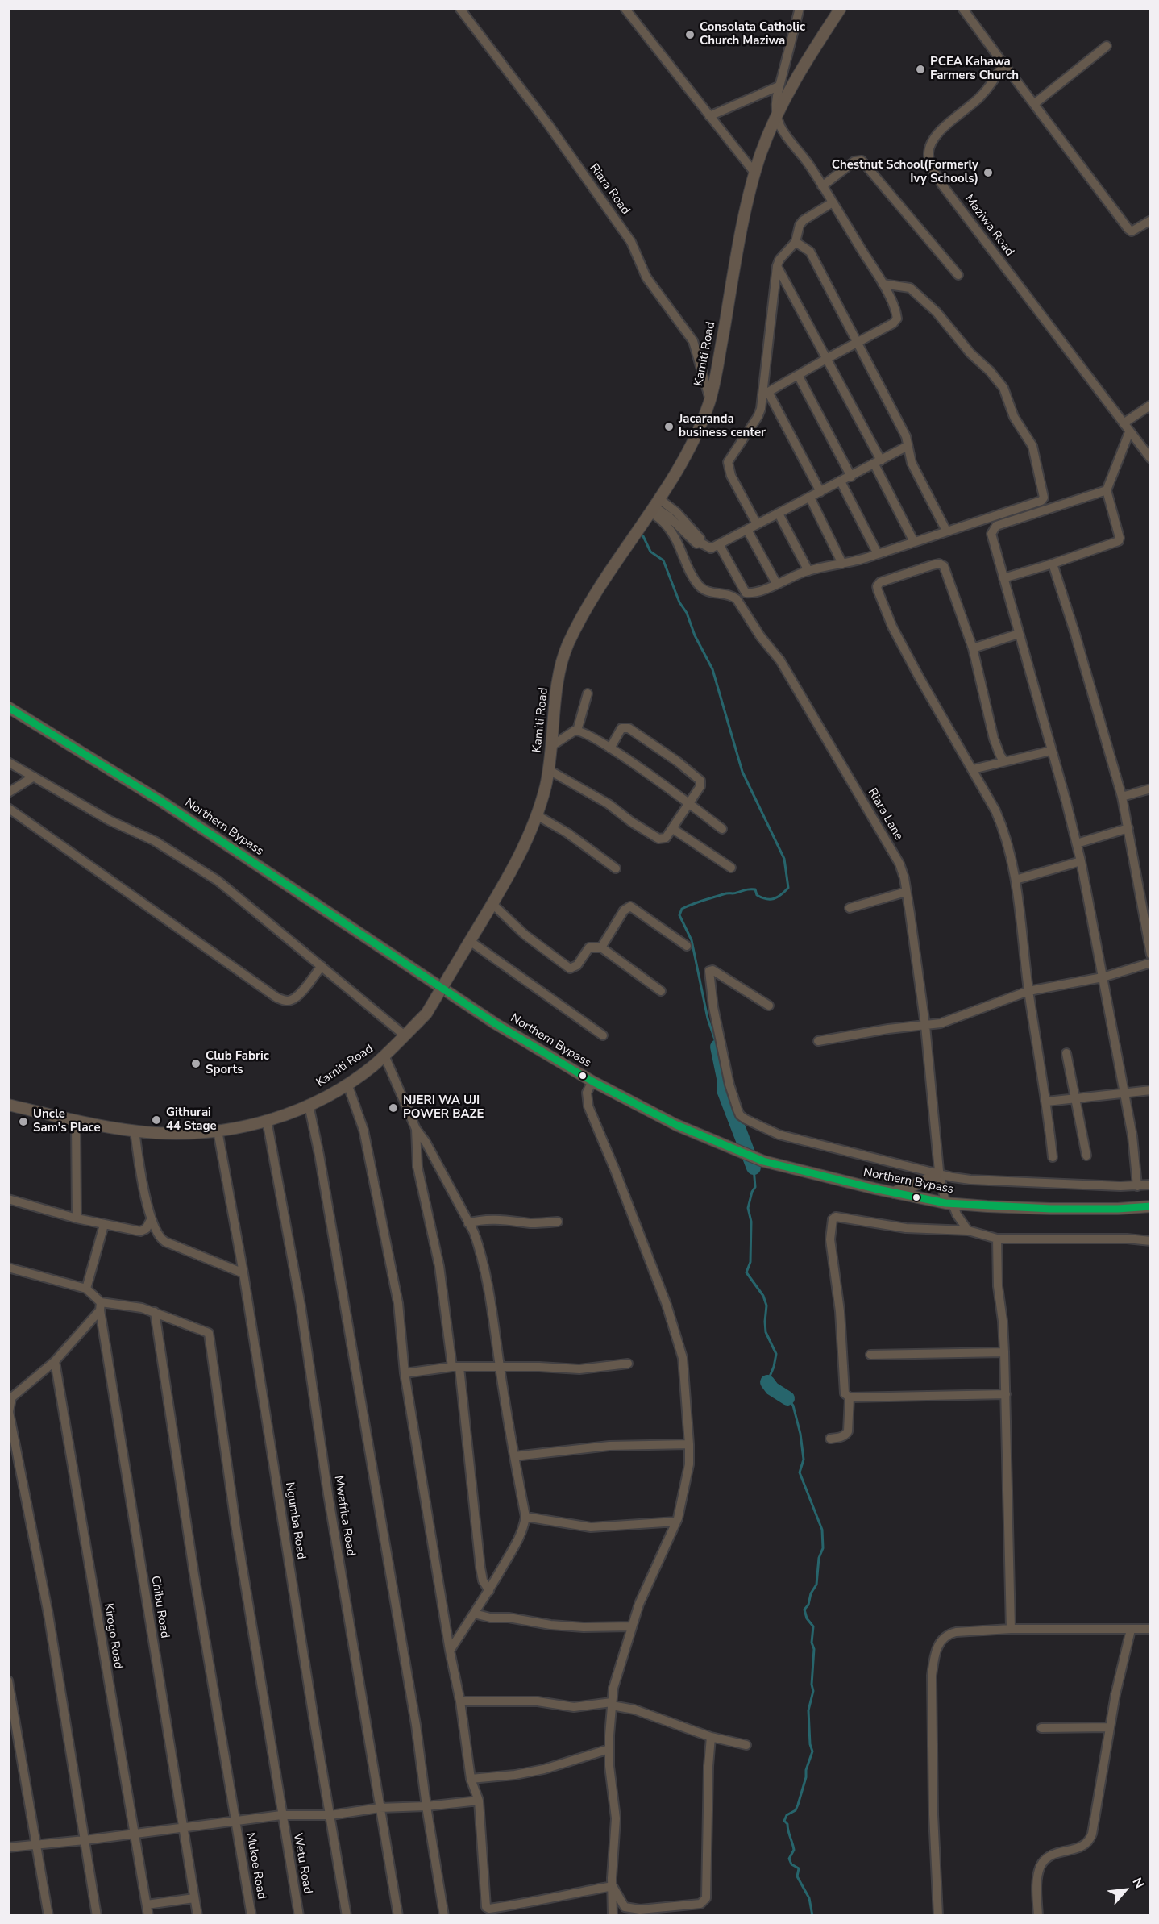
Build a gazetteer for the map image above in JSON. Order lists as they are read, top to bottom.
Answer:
{
  "streets": {
    "main road": ["Kamiti Road", "Northern Bypass"],
    "street": [
      "Riara Road",
      "Maziwa Road",
      "Riara Lane",
      "Mwafrica Road",
      "Ngumba Road",
      "Chibu Road",
      "Kirogo Road",
      "Wetu Road",
      "Mukoe Road"
    ]
  },
  "crossings": [
    ["Riara Road", "Kamiti Road"],
    ["Kamiti Road", "Riara Lane"],
    ["Kamiti Road", "Mwafrica Road"],
    ["Kamiti Road", "Ngumba Road"],
    ["Riara Lane", "Northern Bypass"],
    ["Wetu Road", "Mukoe Road"]
  ],
  "places": [
    "Consolata Catholic Church Maziwa",
    "PCEA Kahawa Farmers Church",
    "Chestnut School(Formerly Ivy Schools)",
    "Jacaranda business center",
    "Club Fabric Sports",
    "NJERI WA UJI POWER BAZE",
    "Githurai 44 Stage",
    "Uncle Sam's Place"
  ],
  "north": "top right"
}
